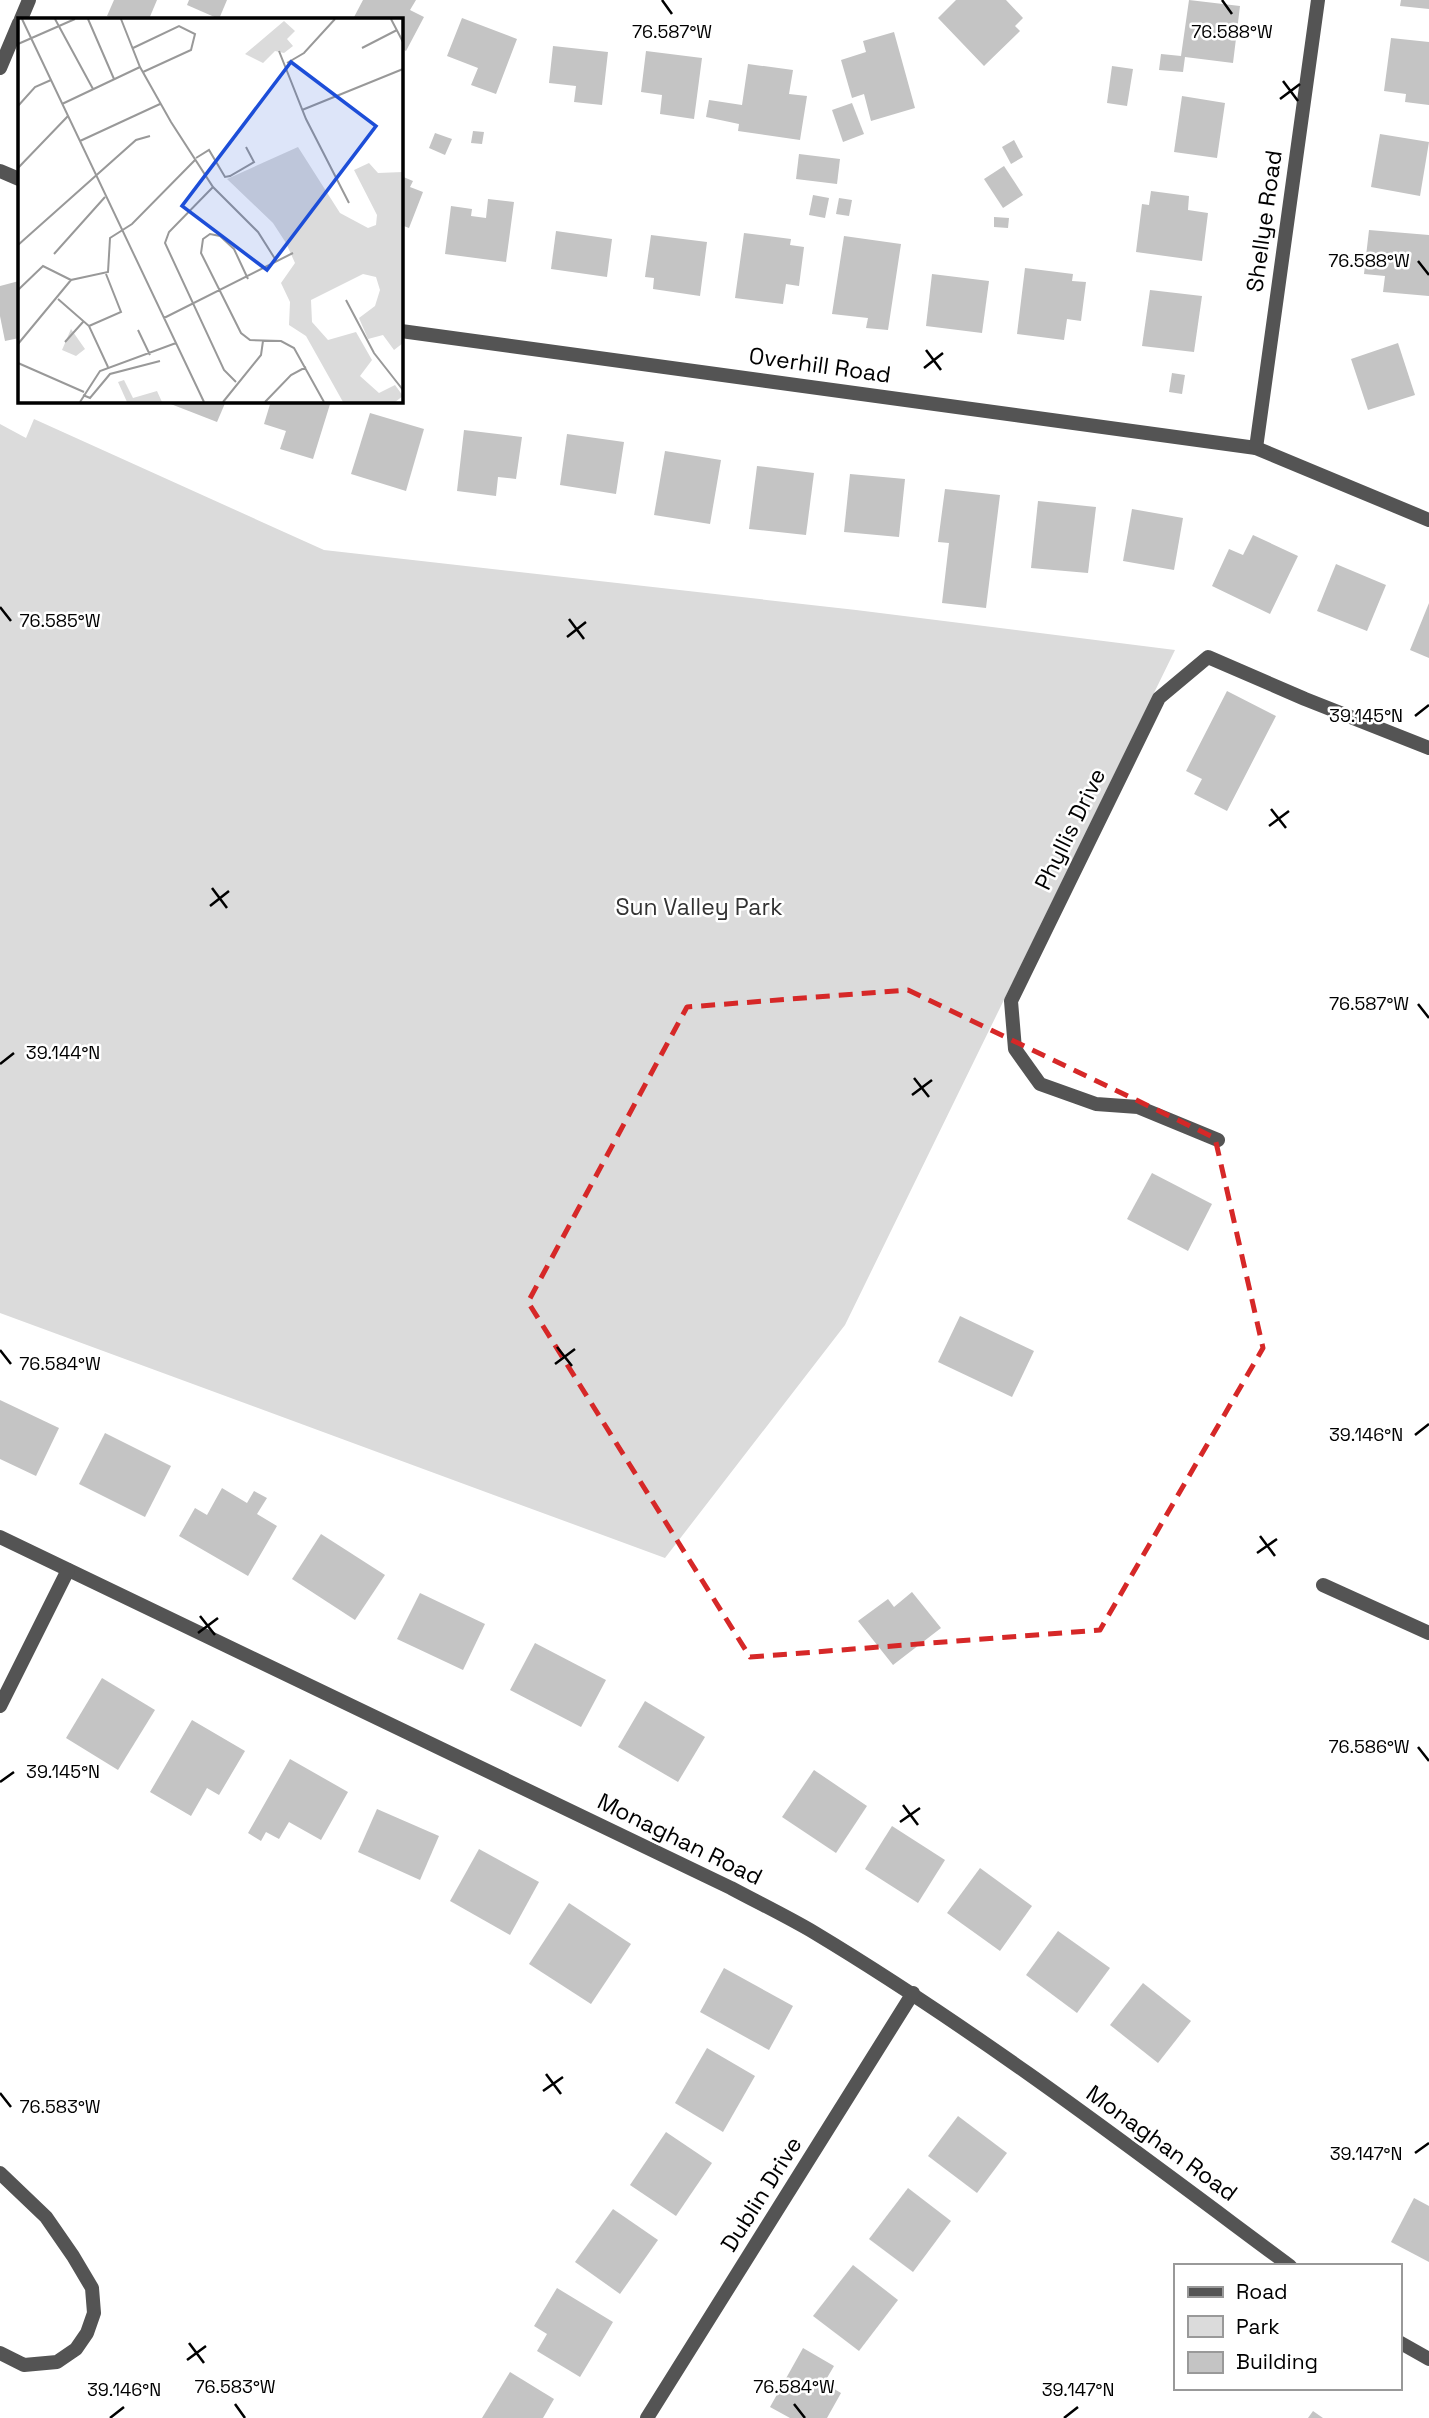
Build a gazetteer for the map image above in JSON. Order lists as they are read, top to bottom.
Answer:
{
  "streets": {
    "street": [
      "Shellye Road",
      "Overhill Road",
      "Phyllis Drive",
      "Monaghan Road",
      "Dublin Drive"
    ]
  },
  "crossings": [
    ["Shellye Road", "Overhill Road"],
    ["Monaghan Road", "Dublin Drive"]
  ],
  "parks": ["Sun Valley Park"],
  "legend": ["Road", "Park", "Building"],
  "coordinates": [
    "76.587°W",
    "76.588°W",
    "76.585°W",
    "39.145°N",
    "39.144°N",
    "76.584°W",
    "39.146°N",
    "76.586°W",
    "76.583°W",
    "39.147°N"
  ]
}
